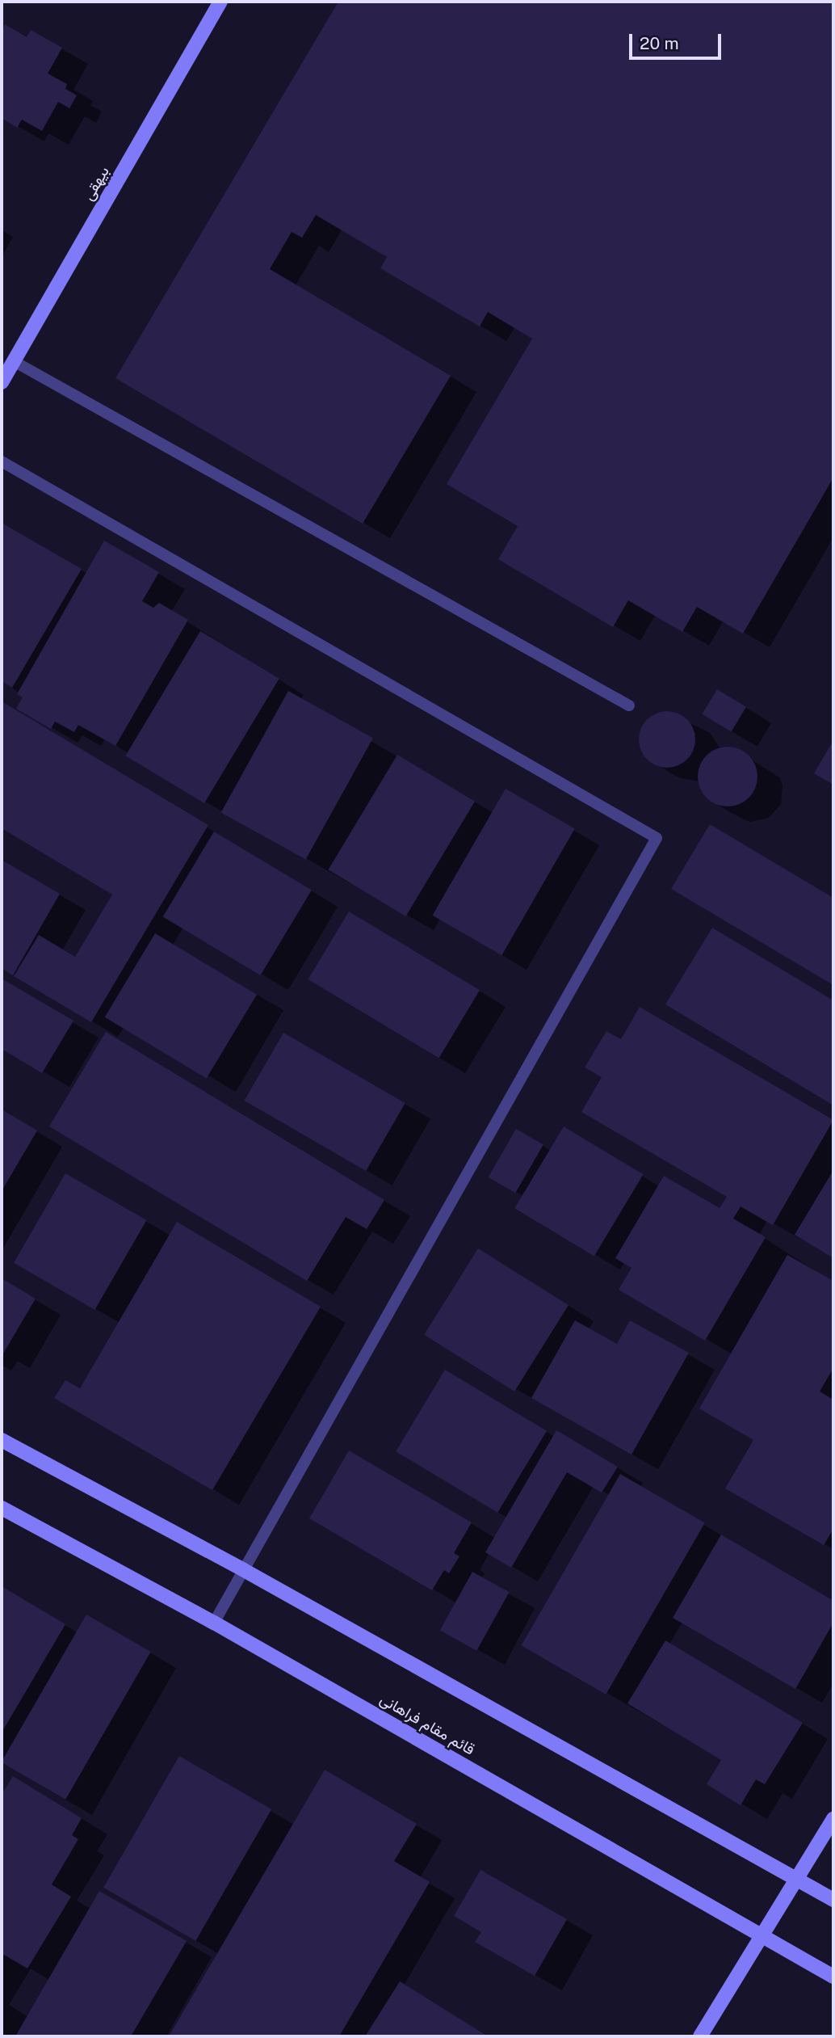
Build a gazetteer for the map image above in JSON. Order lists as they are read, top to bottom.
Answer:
{
  "streets": {
    "street": ["بیهقی", "قائم مقام فراهانی"]
  },
  "scale_bar": "20 m"
}
